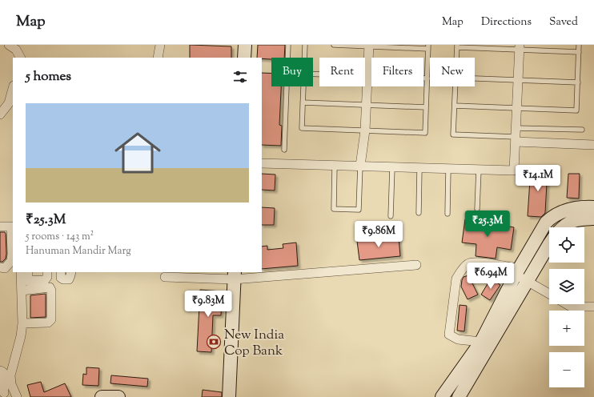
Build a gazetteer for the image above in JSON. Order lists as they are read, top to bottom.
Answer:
{
  "places": {
    "bank": ["New India Cop Bank"]
  },
  "page": {
    "header": "Map",
    "nav": ["Map", "Directions", "Saved"],
    "chip": [
      "Buy",
      "Rent",
      "Filters",
      "New"
    ],
    "heading": "5 homes",
    "list": [
      {
        "name": "₹25.3M",
        "note": "5 rooms · 143 m² · Hanuman Mandir Marg"
      }
    ],
    "price": [
      "₹14.1M",
      "₹25.3M",
      "₹9.86M",
      "₹6.94M",
      "₹9.83M"
    ],
    "map_buttons": ["+", "−"]
  }
}
